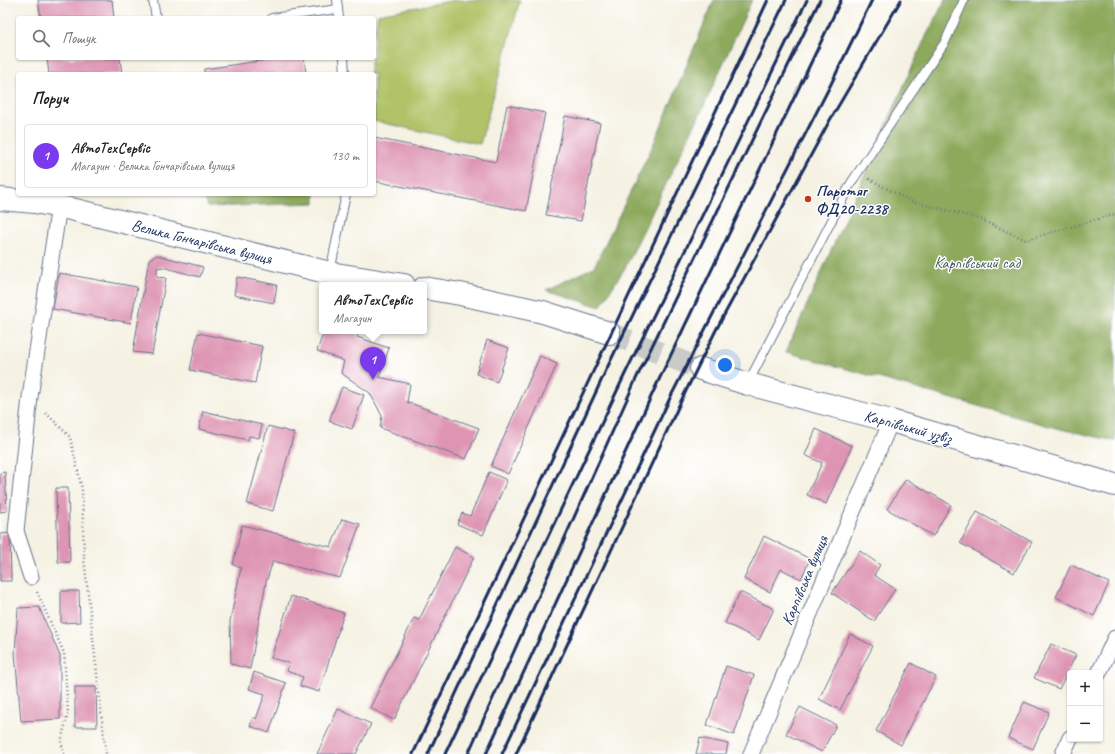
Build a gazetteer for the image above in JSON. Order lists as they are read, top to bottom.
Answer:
{
  "streets": {
    "main road": ["Велика Гончарівська вулиця", "Карпівський узвіз"],
    "street": ["Карпівська вулиця"]
  },
  "crossings": [
    ["Карпівський узвіз", "Карпівська вулиця"]
  ],
  "parks": ["Карпівський сад"],
  "places": ["Паротяг ФД20-2238"],
  "page": {
    "search": "Пошук",
    "heading": "Поруч",
    "list": [
      {
        "mark": "1",
        "name": "АвтоТехСервіс",
        "note": "Магазин · Велика Гончарівська вулиця",
        "value": "130 m"
      }
    ],
    "popup": ["АвтоТехСервіс", "Магазин"],
    "pins": "1",
    "map_buttons": ["+", "−"]
  }
}
